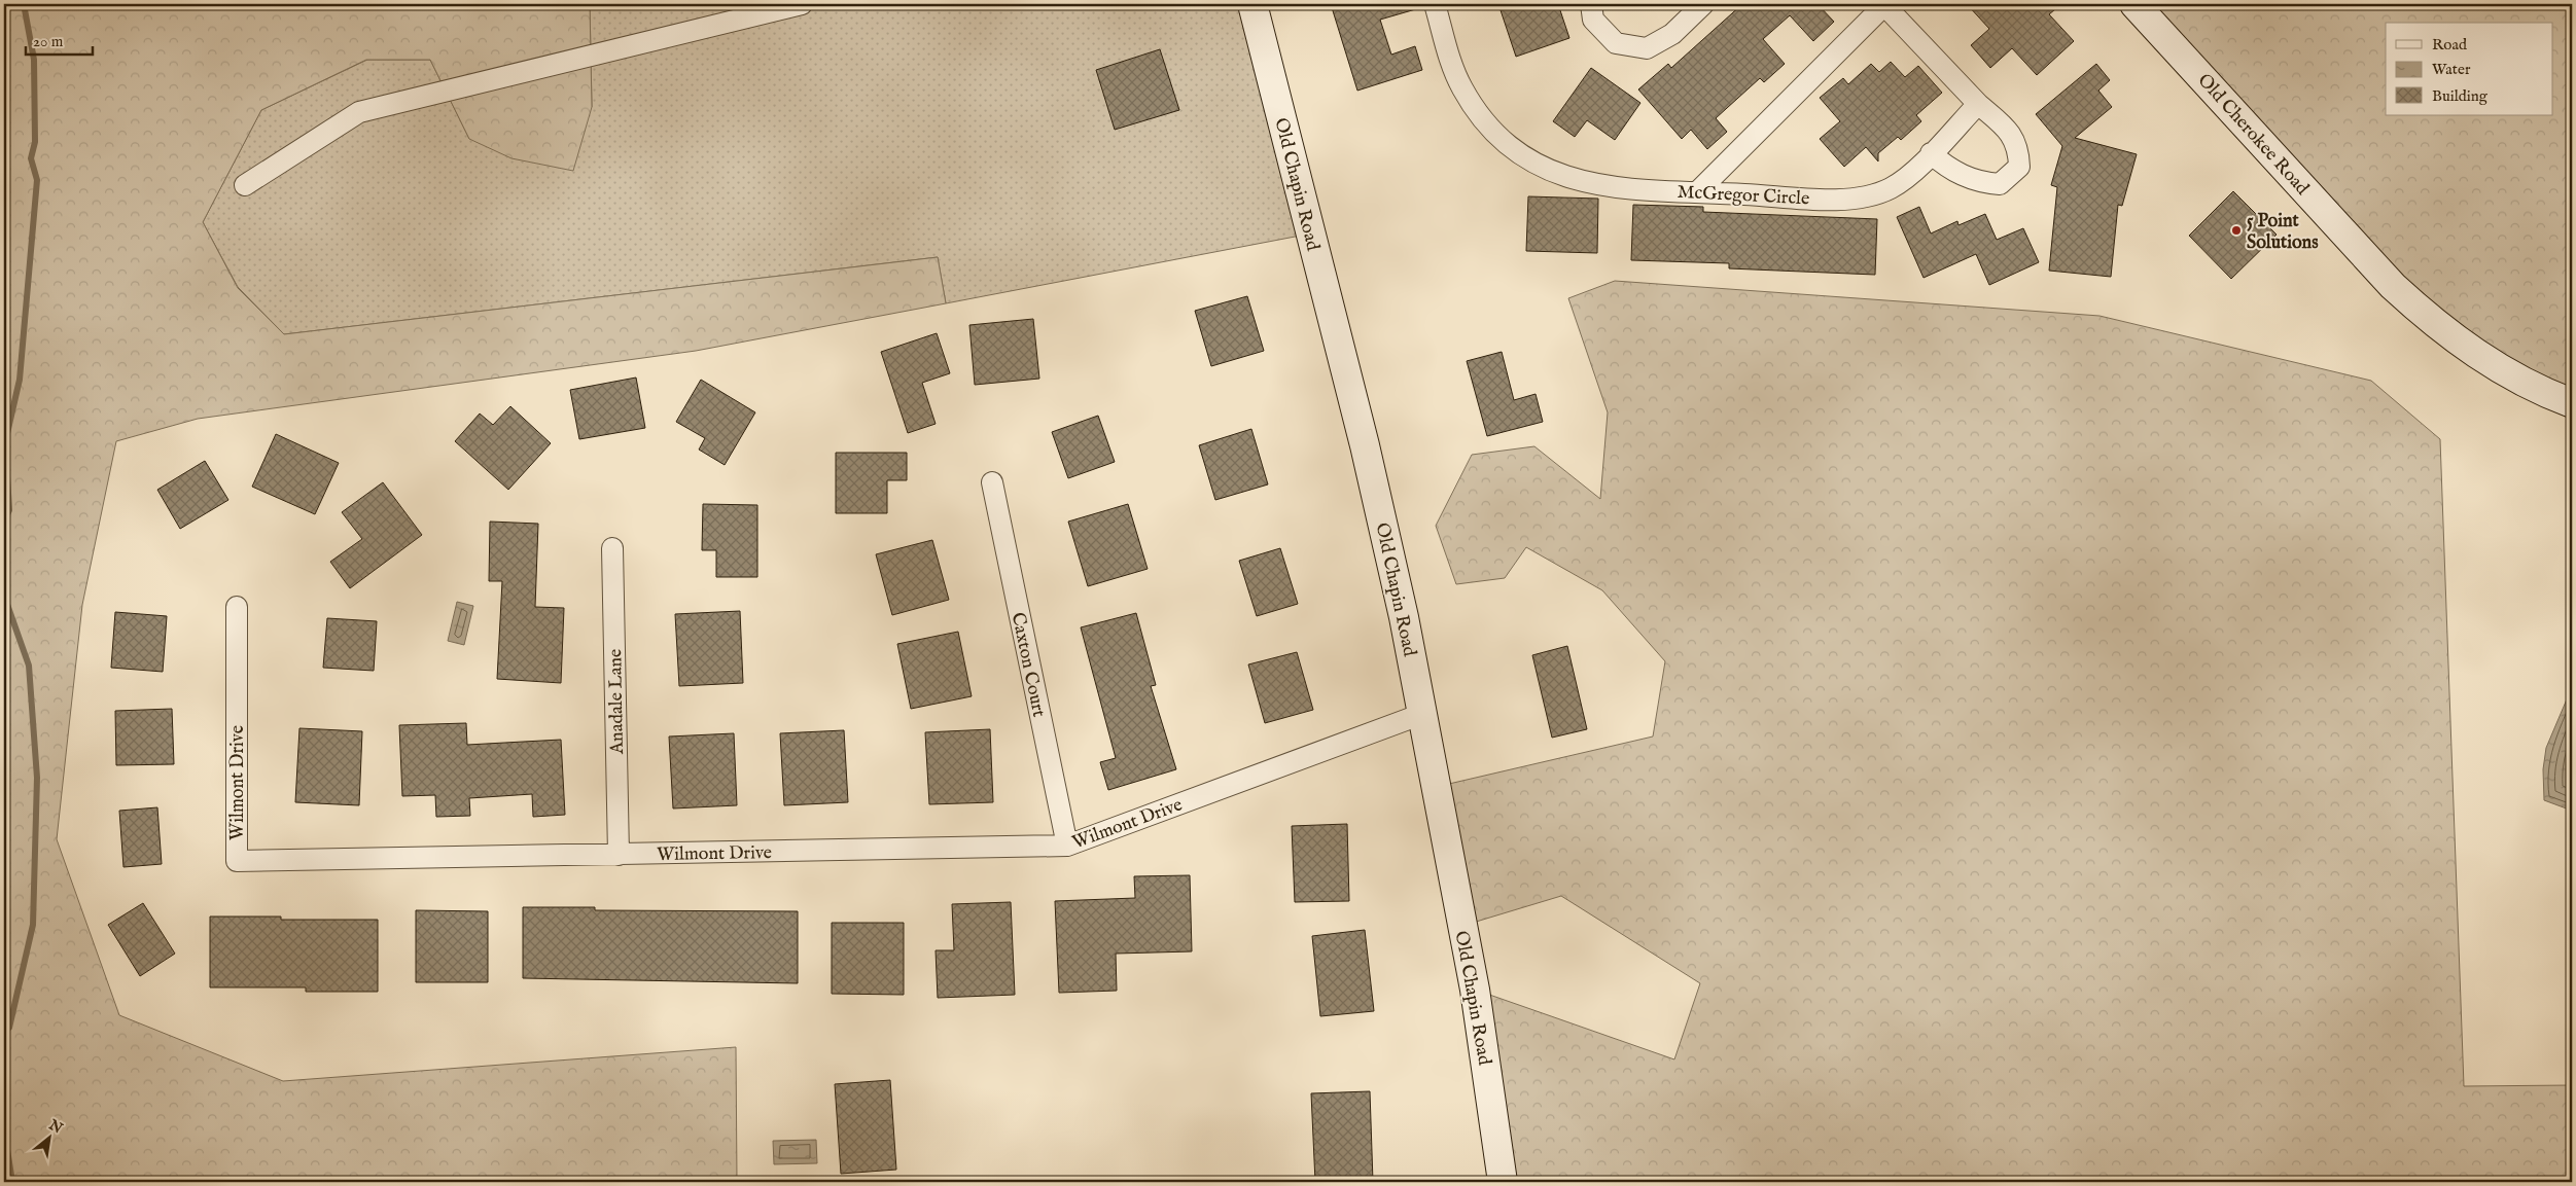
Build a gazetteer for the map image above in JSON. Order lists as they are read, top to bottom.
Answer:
{
  "streets": {
    "street": [
      "Old Cherokee Road",
      "Old Chapin Road",
      "McGregor Circle",
      "Caxton Court",
      "Anadale Lane",
      "Wilmont Drive"
    ]
  },
  "crossings": [
    ["Old Chapin Road", "Wilmont Drive"],
    ["Caxton Court", "Wilmont Drive"],
    ["Anadale Lane", "Wilmont Drive"]
  ],
  "places": ["5 Point Solutions"],
  "legend": ["Road", "Water", "Building"],
  "scale_bar": "20 m",
  "north": "top right"
}
